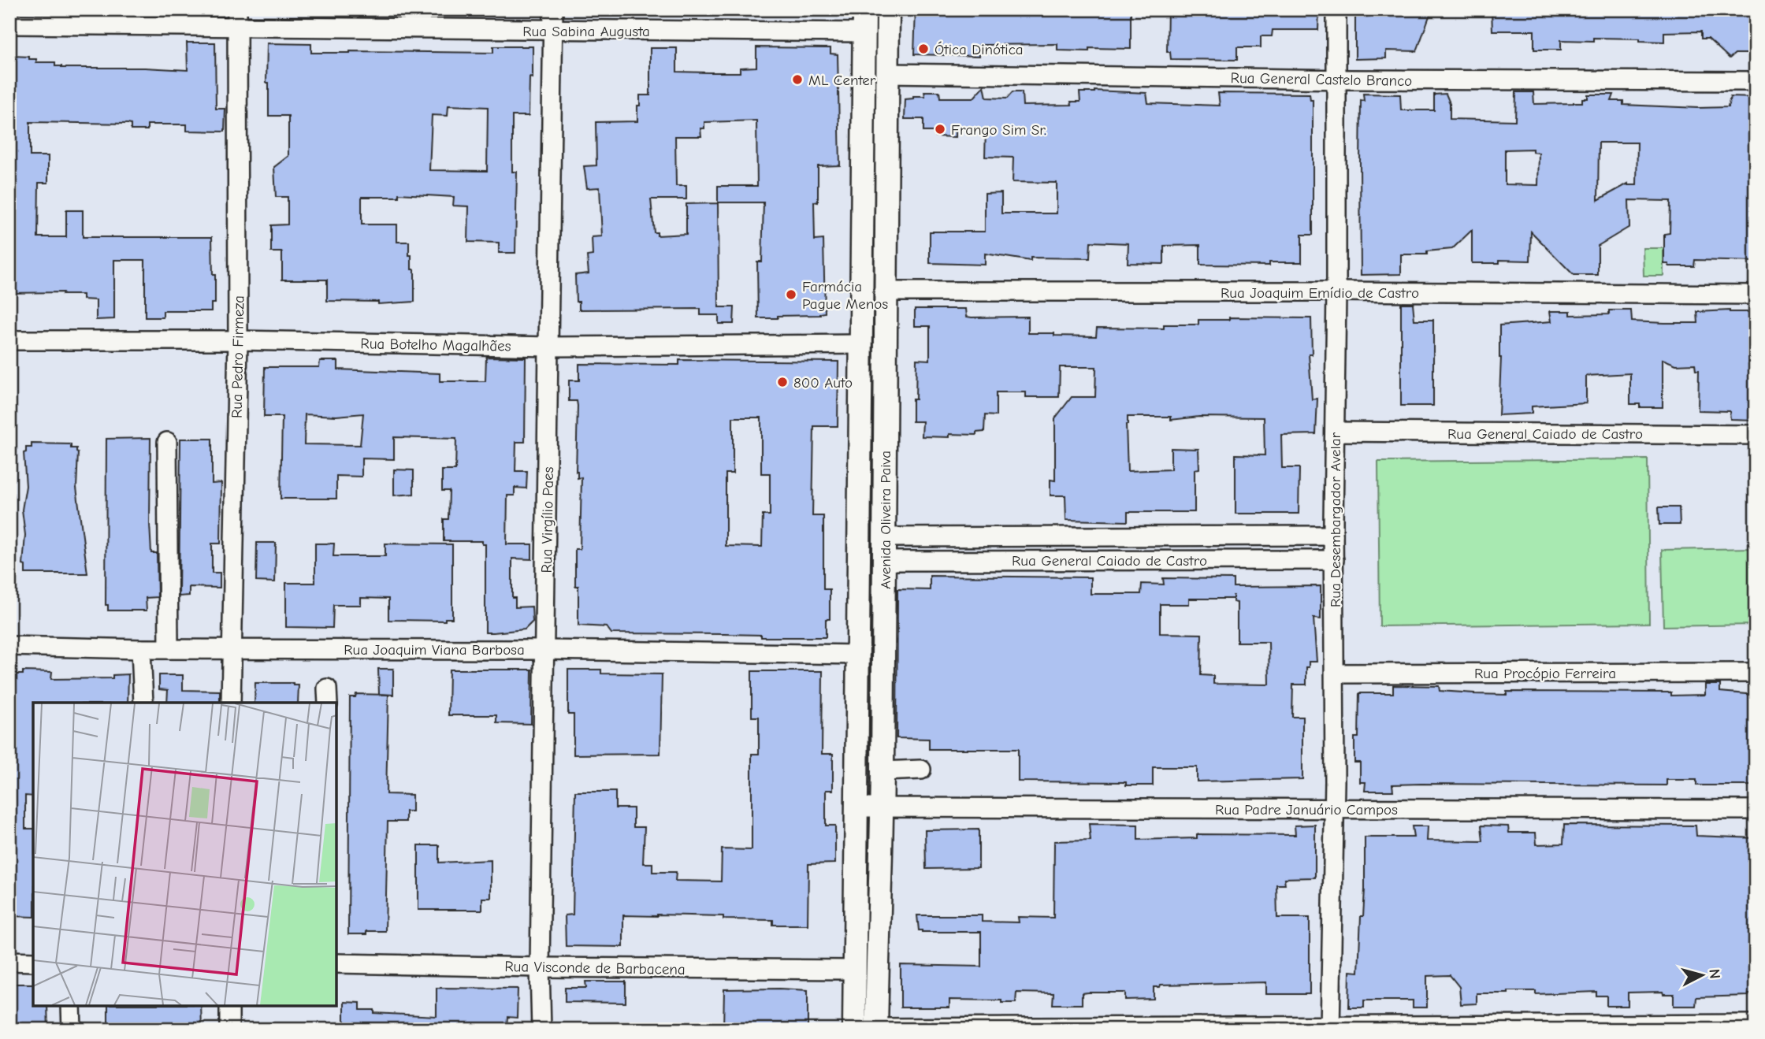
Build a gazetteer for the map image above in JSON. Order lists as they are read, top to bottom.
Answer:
{
  "streets": {
    "main road": ["Avenida Oliveira Paiva"],
    "street": [
      "Rua Sabina Augusta",
      "Rua General Castelo Branco",
      "Rua Joaquim Emídio de Castro",
      "Rua Botelho Magalhães",
      "Rua Pedro Firmeza",
      "Rua General Caiado de Castro",
      "Rua Virgílio Paes",
      "Rua Desembargador Avelar",
      "Rua Joaquim Viana Barbosa",
      "Rua Procópio Ferreira",
      "Rua Padre Januário Campos",
      "Rua Visconde de Barbacena"
    ]
  },
  "crossings": [
    ["Rua Sabina Augusta", "Rua Pedro Firmeza"],
    ["Rua Sabina Augusta", "Rua Virgílio Paes"],
    ["Rua Sabina Augusta", "Avenida Oliveira Paiva"],
    ["Rua General Castelo Branco", "Avenida Oliveira Paiva"],
    ["Rua General Castelo Branco", "Rua Desembargador Avelar"],
    ["Rua Joaquim Emídio de Castro", "Avenida Oliveira Paiva"],
    ["Rua Joaquim Emídio de Castro", "Rua Desembargador Avelar"],
    ["Rua Botelho Magalhães", "Rua Pedro Firmeza"],
    ["Rua Botelho Magalhães", "Rua Virgílio Paes"],
    ["Rua Botelho Magalhães", "Avenida Oliveira Paiva"],
    ["Rua Pedro Firmeza", "Rua Joaquim Viana Barbosa"],
    ["Rua General Caiado de Castro", "Avenida Oliveira Paiva"],
    ["Rua General Caiado de Castro", "Rua Desembargador Avelar"],
    ["Rua Virgílio Paes", "Rua Joaquim Viana Barbosa"],
    ["Rua Virgílio Paes", "Rua Visconde de Barbacena"],
    ["Avenida Oliveira Paiva", "Rua Joaquim Viana Barbosa"],
    ["Avenida Oliveira Paiva", "Rua Padre Januário Campos"],
    ["Avenida Oliveira Paiva", "Rua Visconde de Barbacena"],
    ["Rua Desembargador Avelar", "Rua Procópio Ferreira"],
    ["Rua Desembargador Avelar", "Rua Padre Januário Campos"]
  ],
  "places": [
    "Ótica Dinótica",
    "ML Center",
    "Frango Sim Sr.",
    "Farmácia Pague Menos",
    "800 Auto"
  ],
  "north": "right"
}
